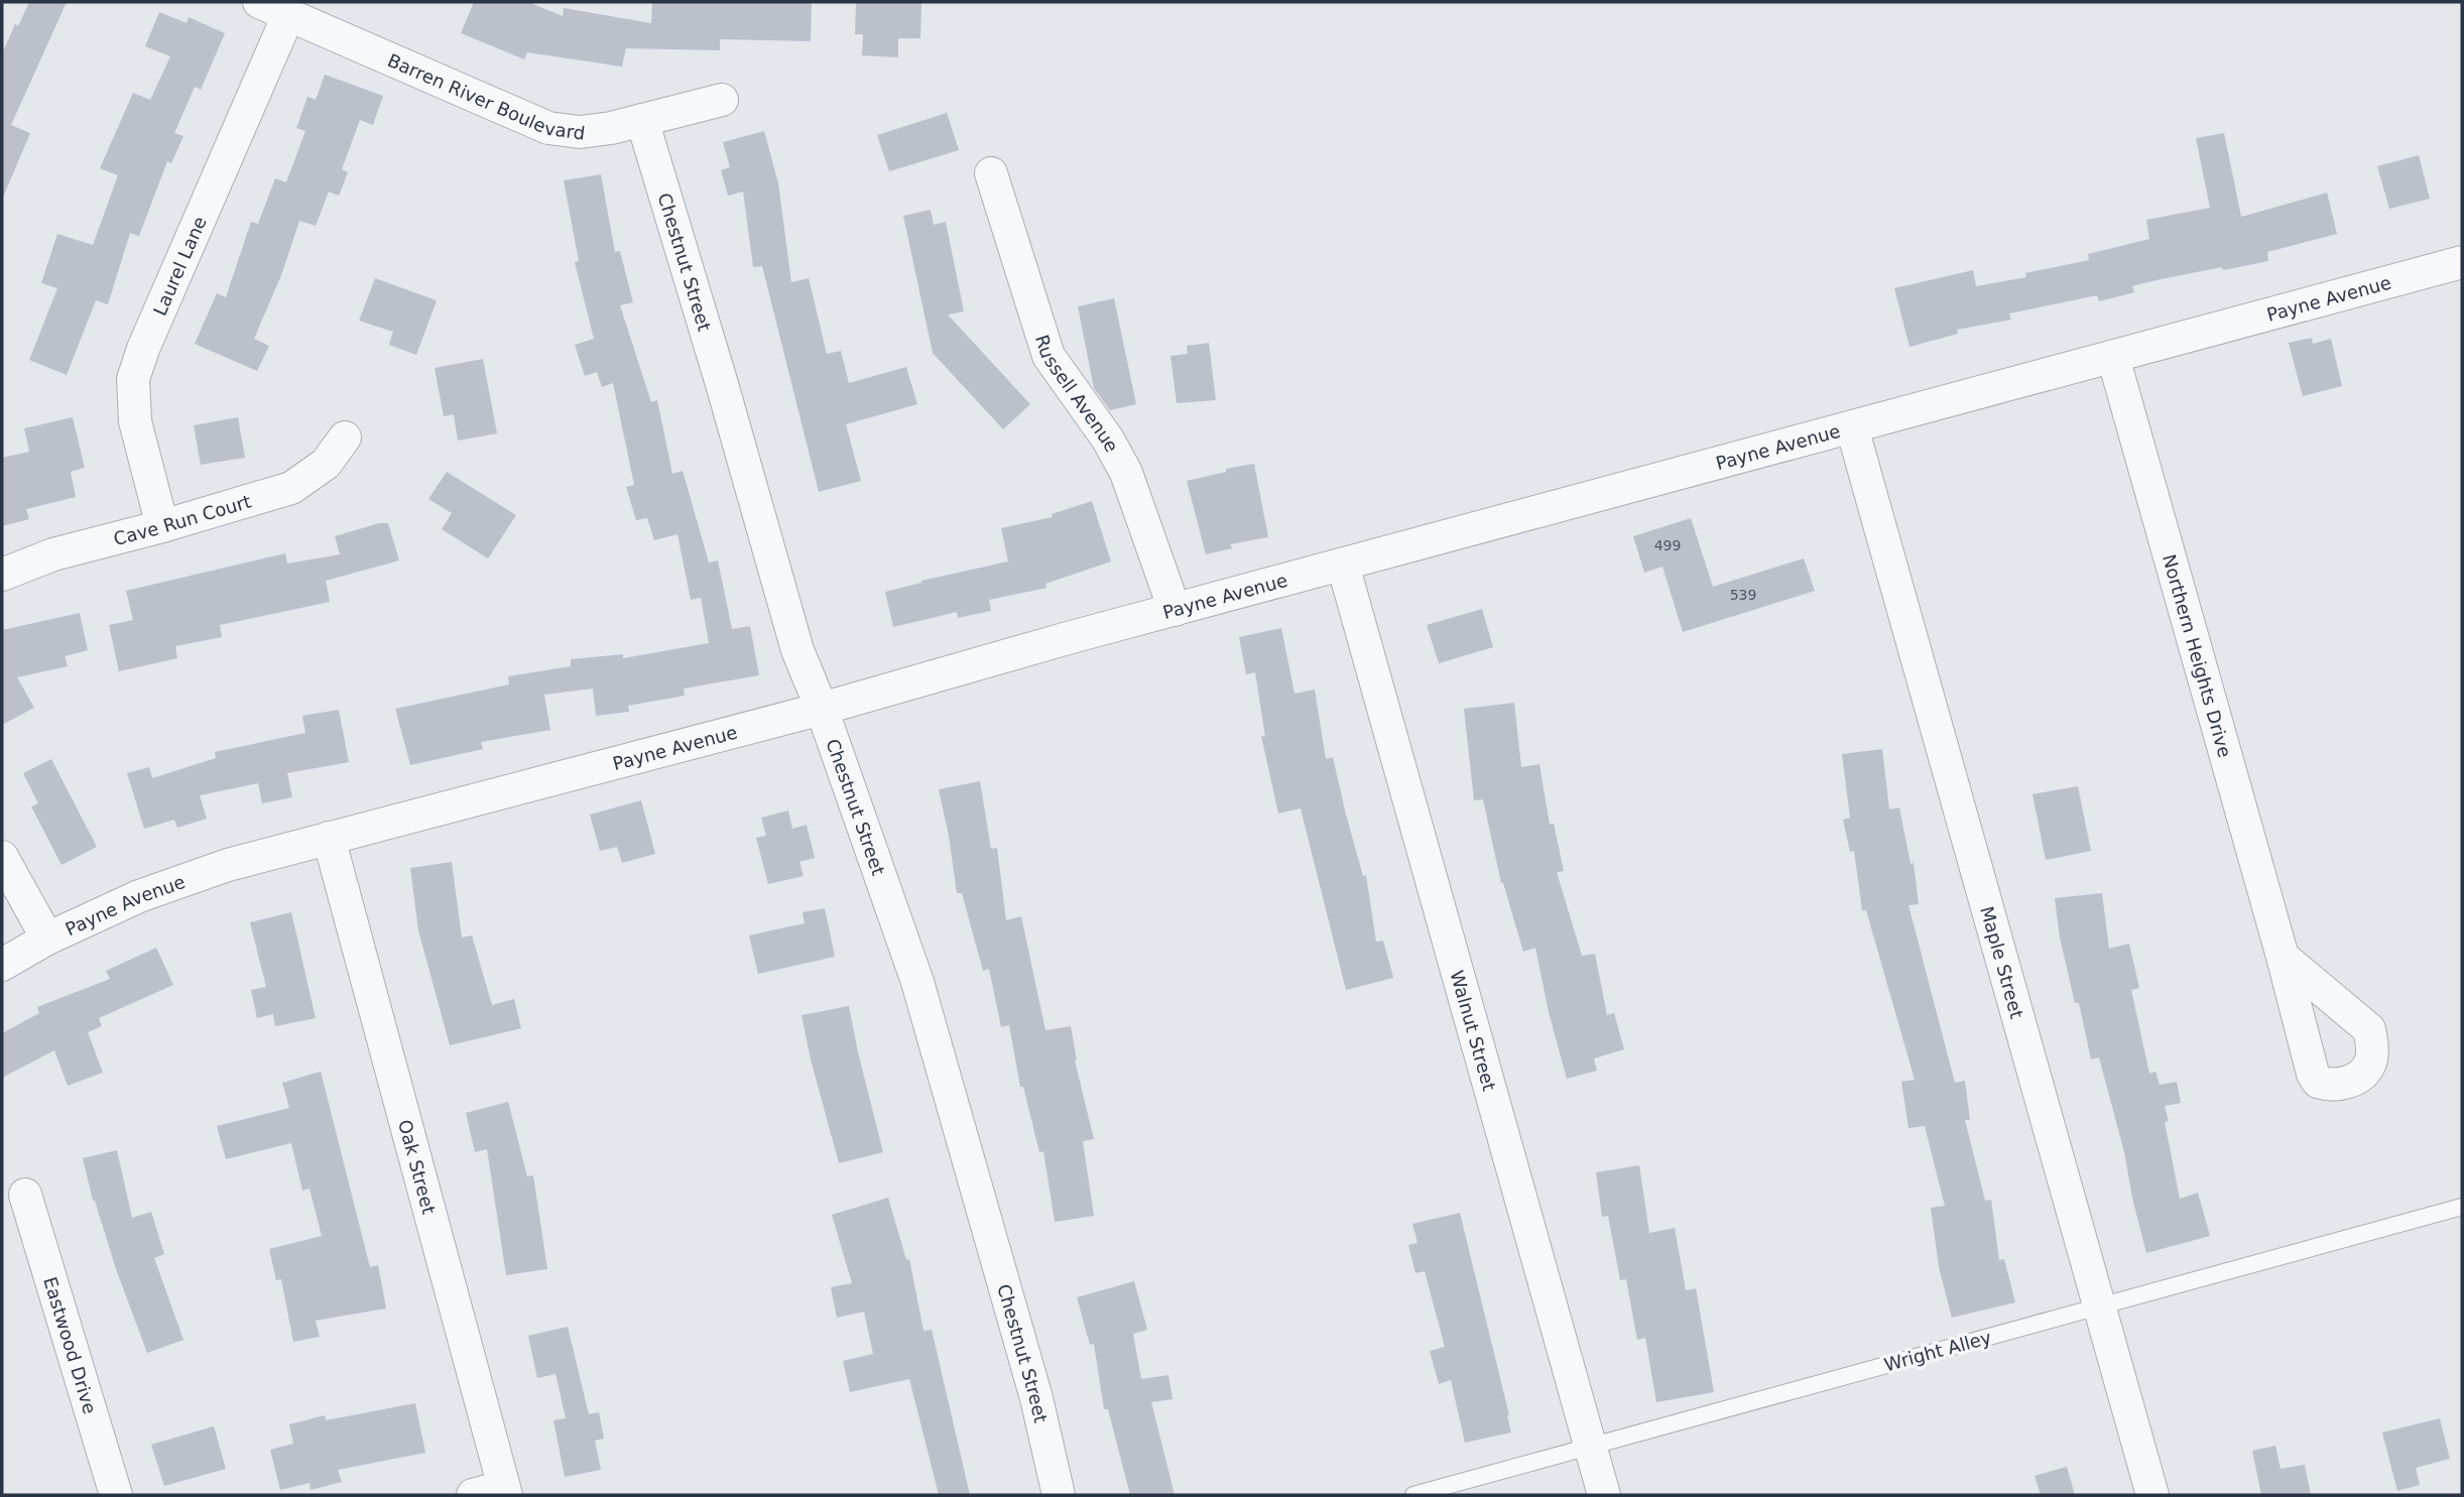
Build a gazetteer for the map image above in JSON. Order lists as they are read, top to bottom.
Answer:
{
  "streets": {
    "street": [
      "Barren River Boulevard",
      "Chestnut Street",
      "Laurel Lane",
      "Payne Avenue",
      "Russell Avenue",
      "Cave Run Court",
      "Northern Heights Drive",
      "Maple Street",
      "Walnut Street",
      "Oak Street",
      "Eastwood Drive"
    ],
    "lane": ["Wright Alley"]
  },
  "crossings": [
    ["Barren River Boulevard", "Chestnut Street"],
    ["Barren River Boulevard", "Laurel Lane"],
    ["Chestnut Street", "Payne Avenue"],
    ["Laurel Lane", "Cave Run Court"],
    ["Payne Avenue", "Russell Avenue"],
    ["Payne Avenue", "Northern Heights Drive"],
    ["Payne Avenue", "Maple Street"],
    ["Payne Avenue", "Walnut Street"],
    ["Payne Avenue", "Oak Street"],
    ["Maple Street", "Wright Alley"],
    ["Walnut Street", "Wright Alley"]
  ],
  "house_numbers": ["499", "539"]
}
